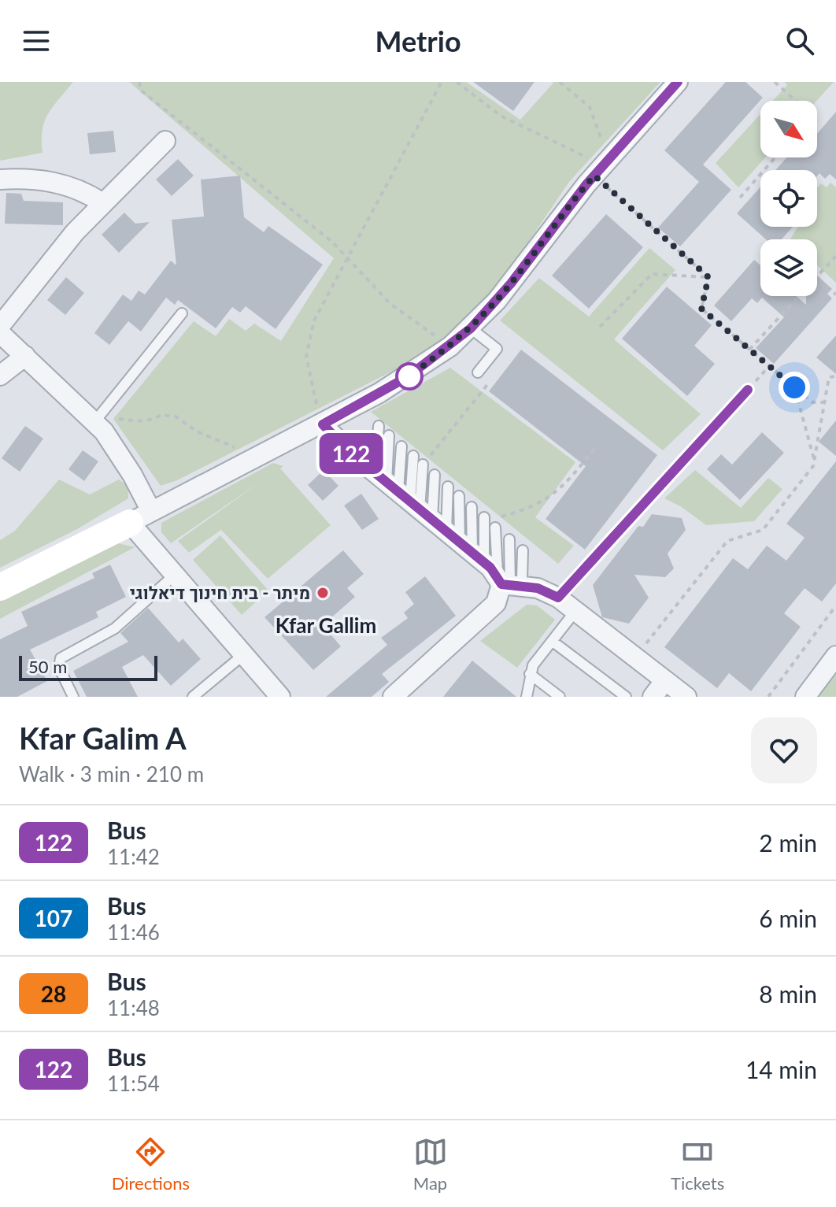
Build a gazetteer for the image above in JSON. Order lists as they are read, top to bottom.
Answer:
{
  "districts": ["Kfar Gallim"],
  "places": ["מיתר - בית חינוך דיאלוגי"],
  "lines": ["bus line 122"],
  "scale_bar": "50 m",
  "north": "bottom right",
  "page": {
    "header": "Metrio",
    "on_map": "122",
    "scale": "50 m",
    "heading": ["Kfar Galim A", "Walk · 3 min · 210 m"],
    "list": [
      {
        "mark": "122",
        "name": "Bus",
        "note": "11:42",
        "value": "2 min"
      },
      {
        "mark": "107",
        "name": "Bus",
        "note": "11:46",
        "value": "6 min"
      },
      {
        "mark": "28",
        "name": "Bus",
        "note": "11:48",
        "value": "8 min"
      },
      {
        "mark": "122",
        "name": "Bus",
        "note": "11:54",
        "value": "14 min"
      }
    ],
    "tabs": ["Directions", "Map", "Tickets"]
  }
}
